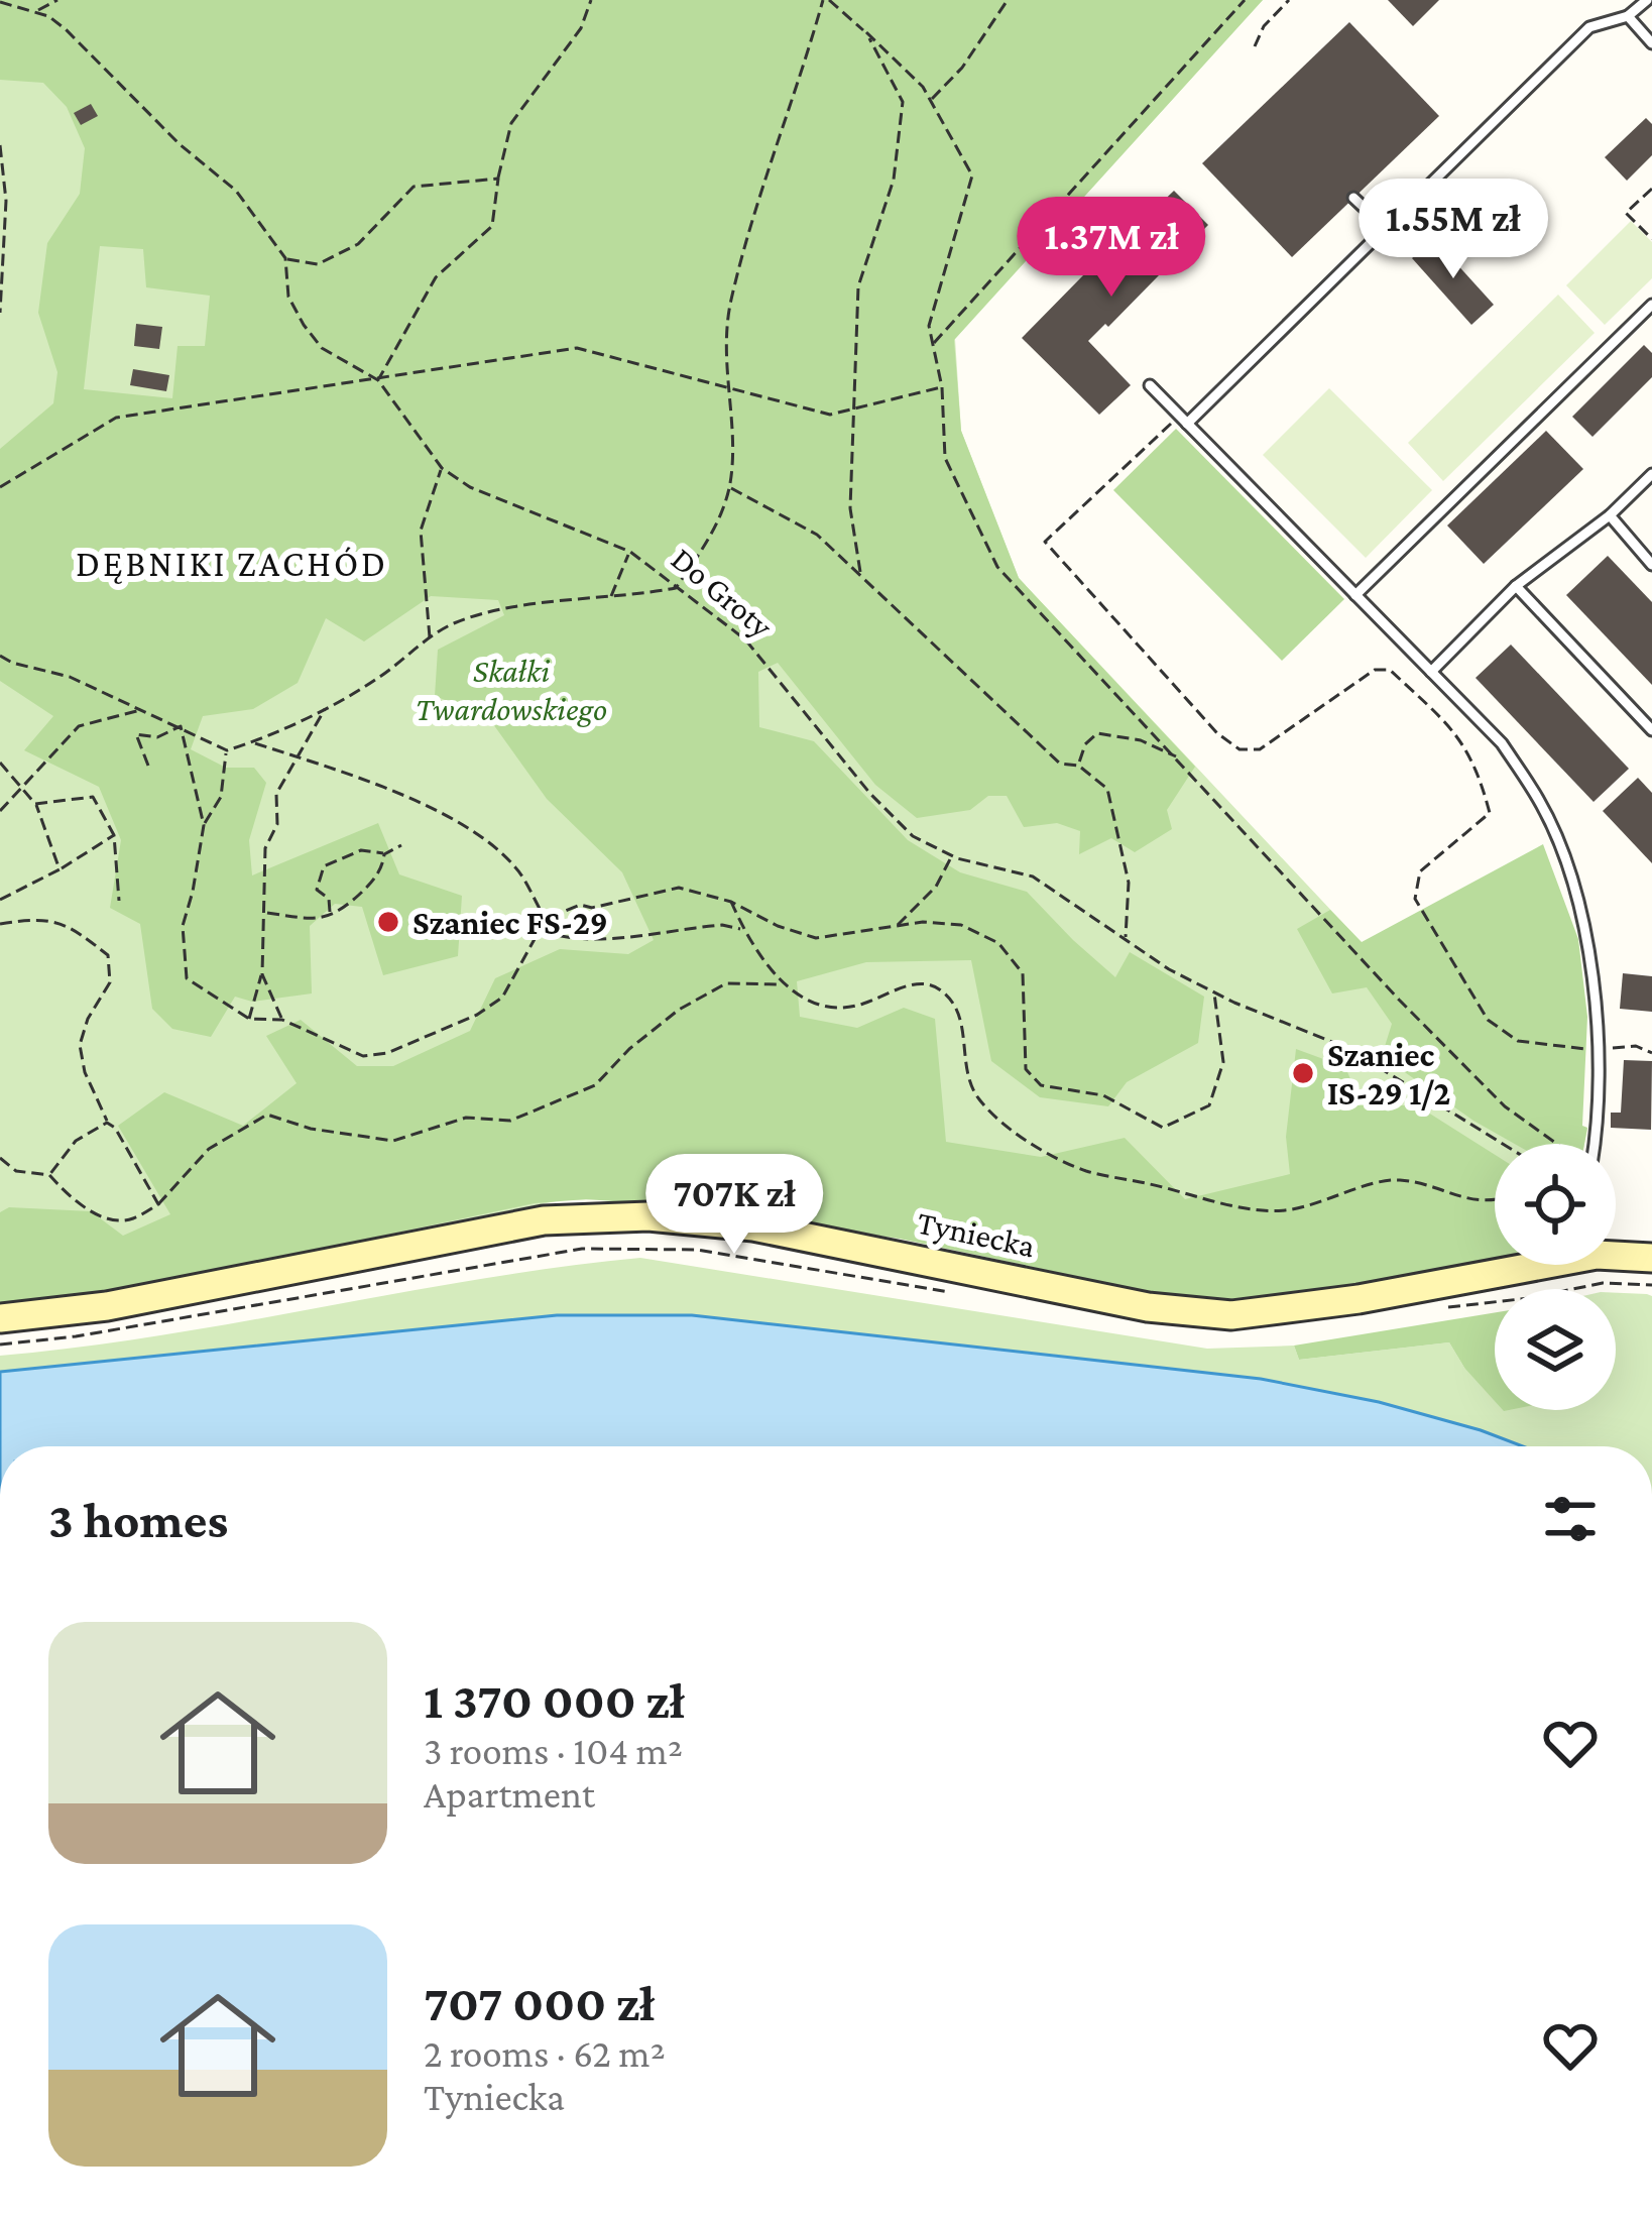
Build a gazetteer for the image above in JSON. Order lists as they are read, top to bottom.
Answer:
{
  "streets": {
    "street": ["Tyniecka"],
    "path": ["Do Groty"]
  },
  "districts": ["DĘBNIKI ZACHÓD"],
  "parks": ["Skałki Twardowskiego"],
  "places": ["Szaniec FS-29", "Szaniec IS-29 1/2"],
  "page": {
    "price": ["1.55M zł", "1.37M zł", "707K zł"],
    "heading": "3 homes",
    "list": [
      {
        "name": "1 370 000 zł",
        "note": "3 rooms · 104 m² · Apartment"
      },
      {
        "name": "707 000 zł",
        "note": "2 rooms · 62 m² · Tyniecka"
      }
    ]
  }
}
